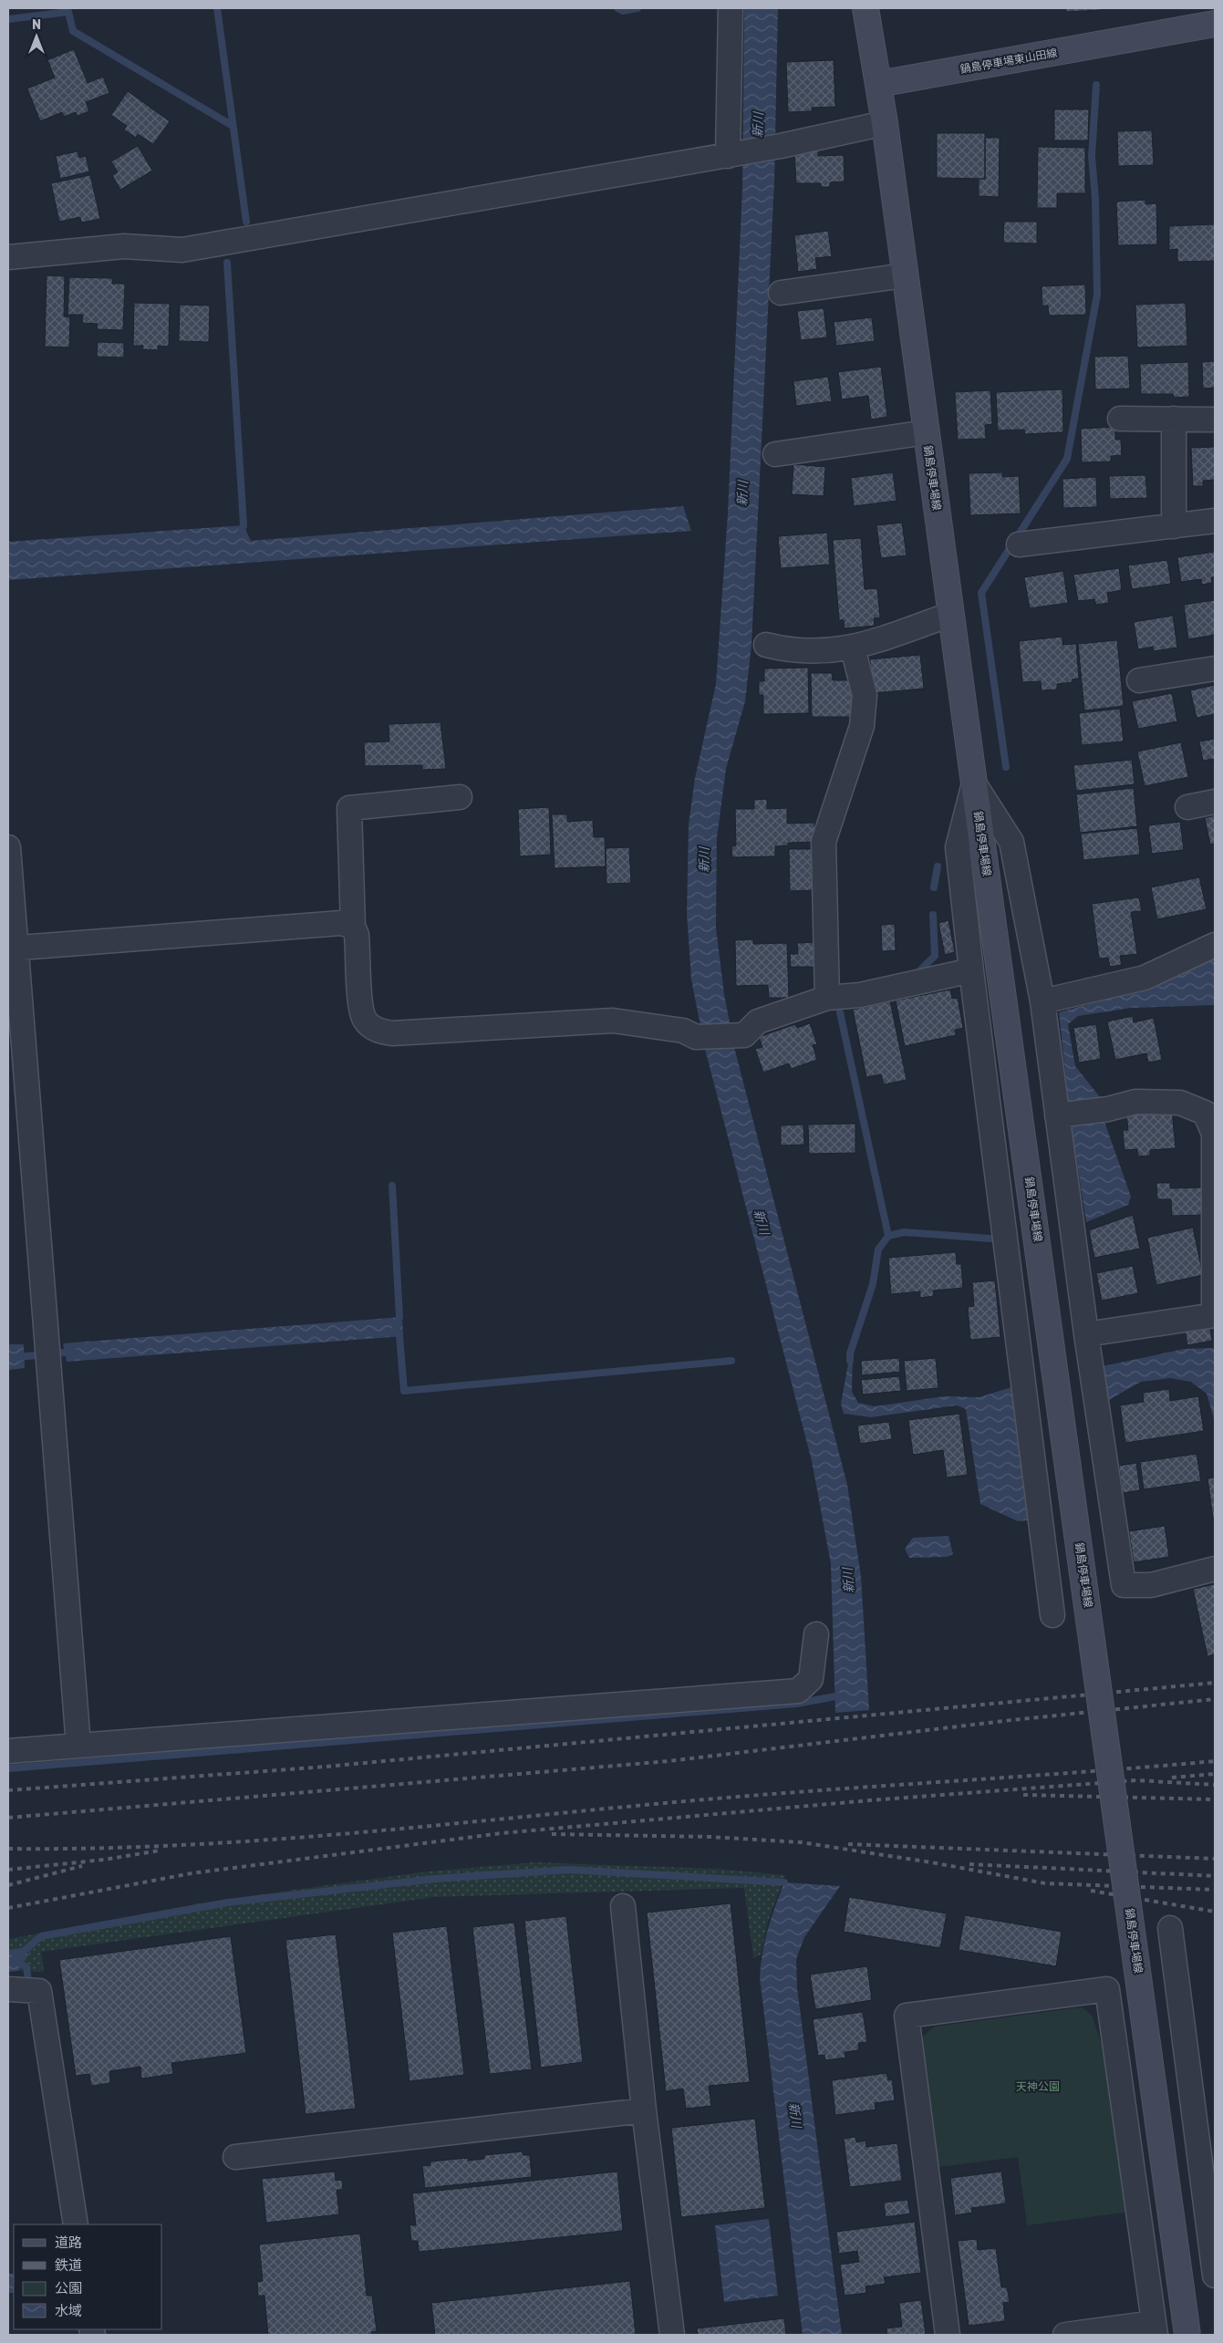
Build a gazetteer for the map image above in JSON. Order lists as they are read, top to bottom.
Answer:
{
  "streets": {
    "main road": ["鍋島停車場東山田線", "鍋島停車場線"]
  },
  "crossings": [
    ["鍋島停車場東山田線", "鍋島停車場線"]
  ],
  "water": ["新川"],
  "parks": ["天神公園"],
  "legend": [
    "道路",
    "鉄道",
    "公園",
    "水域"
  ],
  "north": "top"
}
